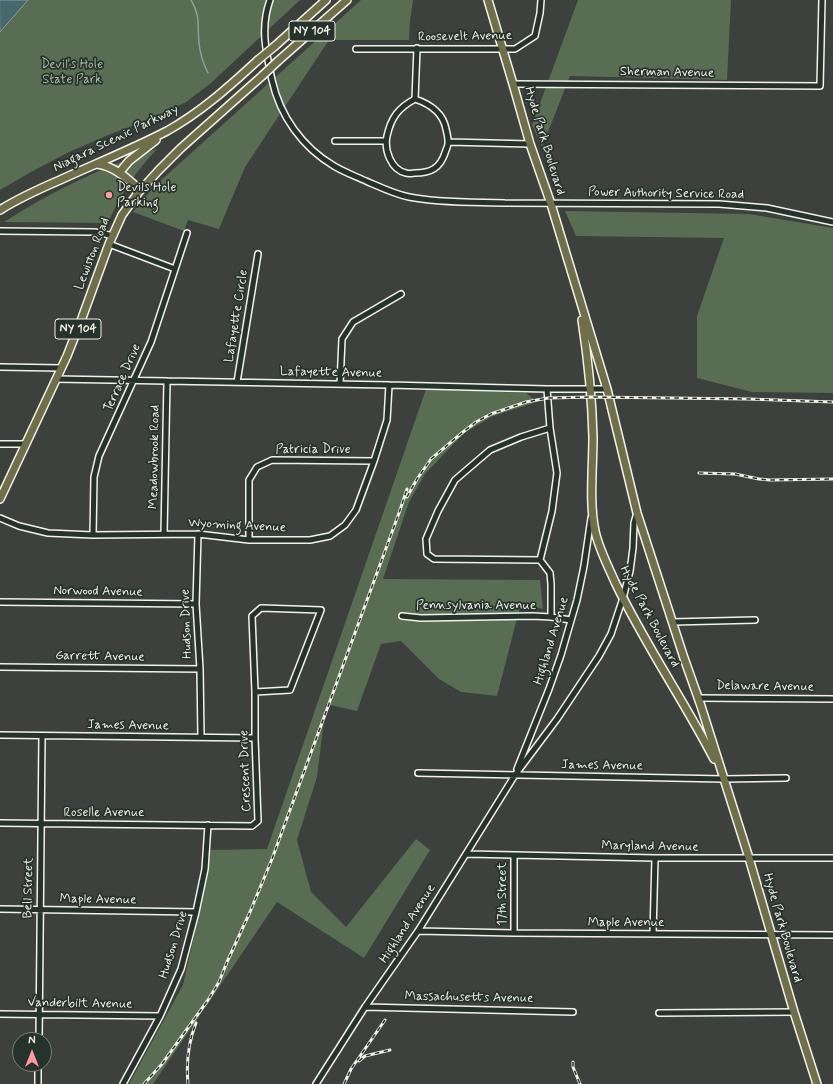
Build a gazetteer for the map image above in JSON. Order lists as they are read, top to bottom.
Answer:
{
  "streets": {
    "main road": [
      "NY 104",
      "Niagara Scenic Parkway",
      "Hyde Park Boulevard",
      "Lewiston Road"
    ],
    "street": [
      "Roosevelt Avenue",
      "Sherman Avenue",
      "Power Authority Service Road",
      "Lafayette Circle",
      "Lafayette Avenue",
      "Terrace Drive",
      "Patricia Drive",
      "Meadowbrook Road",
      "Wyoming Avenue",
      "Norwood Avenue",
      "Pennsylvania Avenue",
      "Hudson Drive",
      "Highland Avenue",
      "Garrett Avenue",
      "Delaware Avenue",
      "James Avenue",
      "Crescent Drive",
      "Roselle Avenue",
      "Maryland Avenue",
      "Bell Street",
      "17th Street",
      "Maple Avenue",
      "Massachusetts Avenue",
      "Vanderbilt Avenue"
    ]
  },
  "crossings": [
    ["Roosevelt Avenue", "Hyde Park Boulevard"],
    ["Sherman Avenue", "Hyde Park Boulevard"],
    ["Hyde Park Boulevard", "Power Authority Service Road"],
    ["Hyde Park Boulevard", "Lafayette Avenue"],
    ["Hyde Park Boulevard", "Highland Avenue"],
    ["Hyde Park Boulevard", "Delaware Avenue"],
    ["Hyde Park Boulevard", "James Avenue"],
    ["Hyde Park Boulevard", "Maryland Avenue"],
    ["Hyde Park Boulevard", "Maple Avenue"],
    ["Lewiston Road", "Lafayette Avenue"],
    ["Lafayette Circle", "Lafayette Avenue"],
    ["Lafayette Avenue", "Terrace Drive"],
    ["Lafayette Avenue", "Meadowbrook Road"],
    ["Lafayette Avenue", "Wyoming Avenue"],
    ["Terrace Drive", "Wyoming Avenue"],
    ["Patricia Drive", "Wyoming Avenue"],
    ["Meadowbrook Road", "Wyoming Avenue"],
    ["Wyoming Avenue", "Hudson Drive"],
    ["Norwood Avenue", "Hudson Drive"],
    ["Pennsylvania Avenue", "Highland Avenue"],
    ["Hudson Drive", "Garrett Avenue"],
    ["Hudson Drive", "James Avenue"],
    ["Hudson Drive", "Crescent Drive"],
    ["Hudson Drive", "Roselle Avenue"],
    ["Hudson Drive", "Maple Avenue"],
    ["Hudson Drive", "Vanderbilt Avenue"],
    ["Highland Avenue", "James Avenue"],
    ["Highland Avenue", "Maryland Avenue"],
    ["Highland Avenue", "Maple Avenue"],
    ["Highland Avenue", "Massachusetts Avenue"],
    ["James Avenue", "Crescent Drive"],
    ["James Avenue", "Bell Street"],
    ["Crescent Drive", "Roselle Avenue"],
    ["Roselle Avenue", "Bell Street"],
    ["Maryland Avenue", "17th Street"],
    ["Bell Street", "Maple Avenue"],
    ["Bell Street", "Vanderbilt Avenue"],
    ["17th Street", "Maple Avenue"]
  ],
  "parks": ["Devil's Hole State Park"],
  "places": ["Devils Hole Parking"],
  "north": "top"
}
